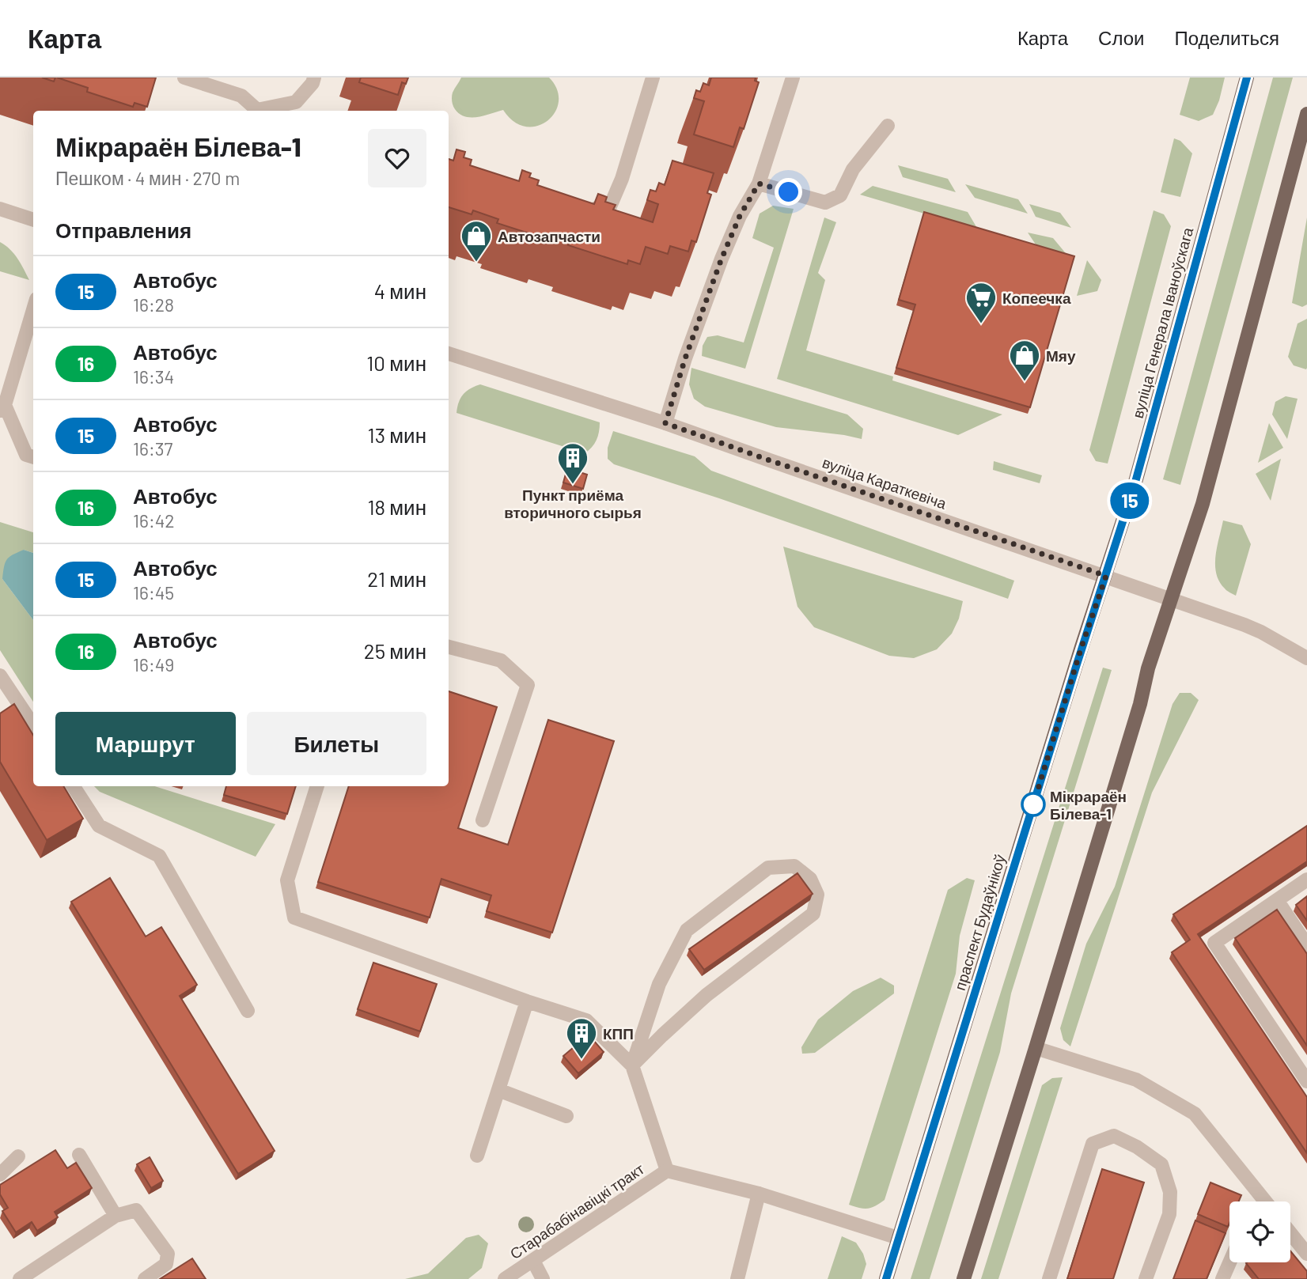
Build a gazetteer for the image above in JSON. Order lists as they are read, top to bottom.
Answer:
{
  "streets": {
    "main road": ["вуліца Генерала Іваноўскага", "праспект Будаўнікоў"],
    "street": ["вуліца Караткевіча", "Старабабінавіцкі тракт"]
  },
  "crossings": [
    ["вуліца Генерала Іваноўскага", "вуліца Караткевіча"],
    ["вуліца Генерала Іваноўскага", "праспект Будаўнікоў"],
    ["вуліца Караткевіча", "праспект Будаўнікоў"]
  ],
  "places": {
    "shop": ["Автозапчасти", "Мяу"],
    "supermarket": ["Копеечка"],
    "building": ["Пункт приёма вторичного сырья", "КПП"],
    "other": ["Мікрараён Білева-1"]
  },
  "lines": ["bus line 15"],
  "page": {
    "header": "Карта",
    "nav": ["Карта", "Слои", "Поделиться"],
    "on_map": "15",
    "heading": [
      ["Мікрараён Білева-1", "Пешком · 4 мин · 270 m"],
      "Отправления"
    ],
    "list": [
      {
        "mark": "15",
        "name": "Автобус",
        "note": "16:28",
        "value": "4 мин"
      },
      {
        "mark": "16",
        "name": "Автобус",
        "note": "16:34",
        "value": "10 мин"
      },
      {
        "mark": "15",
        "name": "Автобус",
        "note": "16:37",
        "value": "13 мин"
      },
      {
        "mark": "16",
        "name": "Автобус",
        "note": "16:42",
        "value": "18 мин"
      },
      {
        "mark": "15",
        "name": "Автобус",
        "note": "16:45",
        "value": "21 мин"
      },
      {
        "mark": "16",
        "name": "Автобус",
        "note": "16:49",
        "value": "25 мин"
      }
    ],
    "buttons": ["Маршрут", "Билеты"]
  }
}
